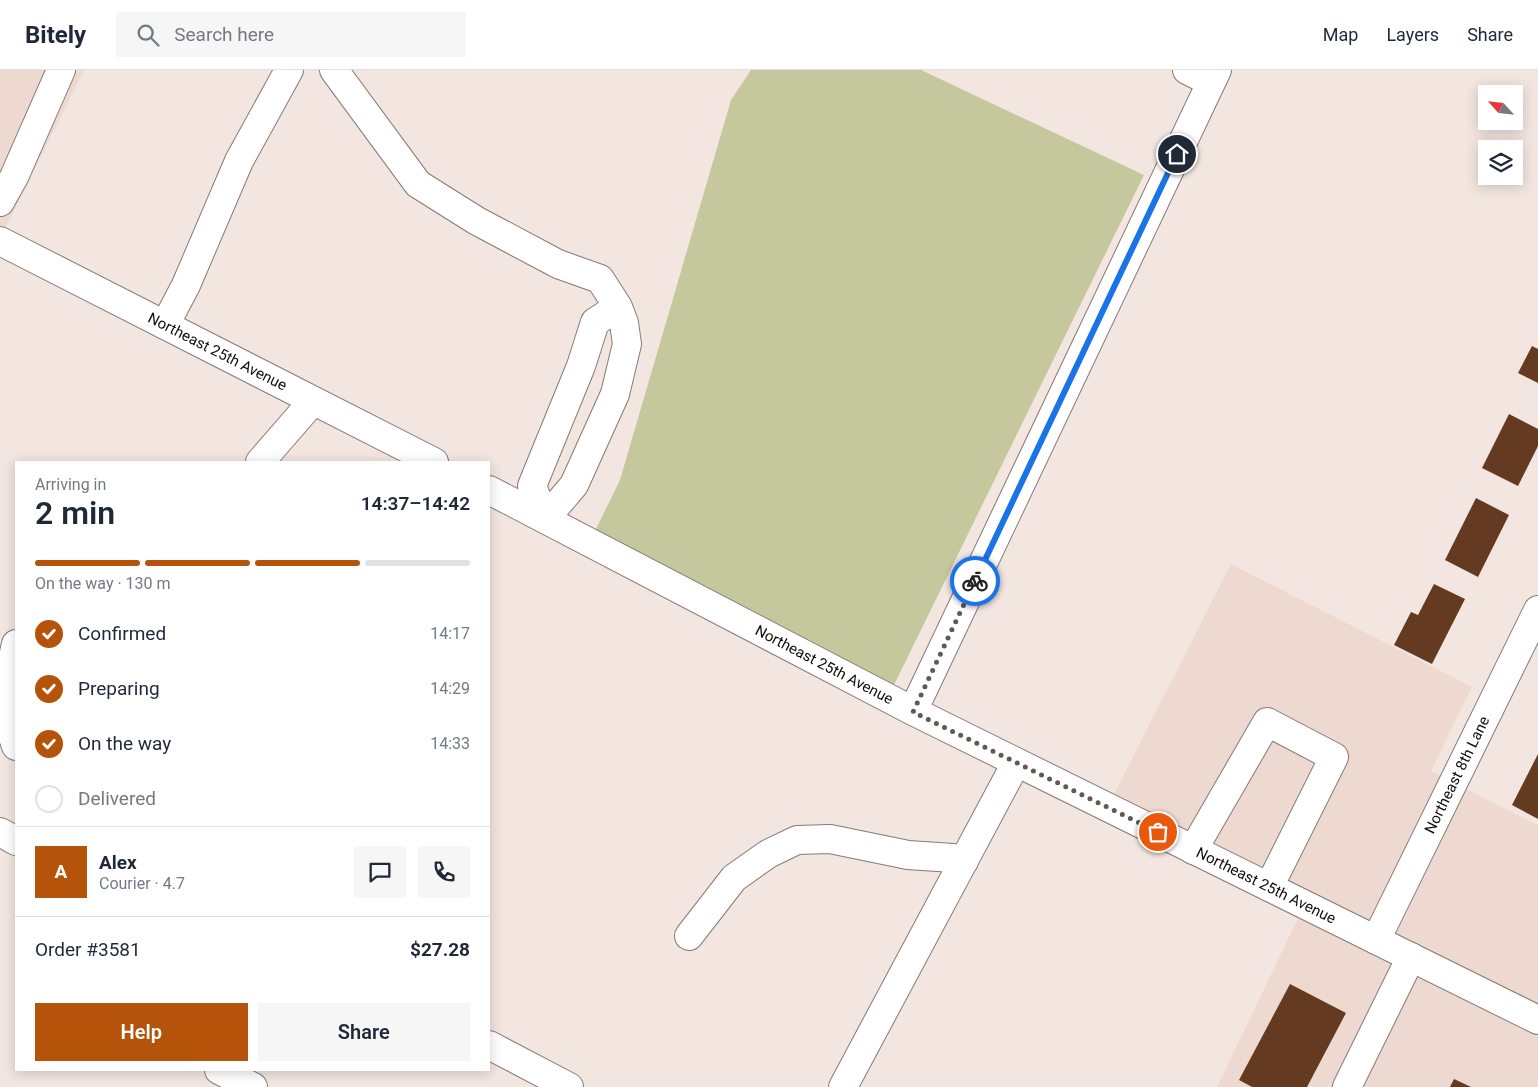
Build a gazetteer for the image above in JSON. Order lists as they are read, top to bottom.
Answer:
{
  "streets": {
    "main road": ["Northeast 25th Avenue", "Northeast 8th Lane"]
  },
  "crossings": [
    ["Northeast 25th Avenue", "Northeast 8th Lane"]
  ],
  "north": "top left",
  "page": {
    "header": "Bitely",
    "search": "Search here",
    "nav": ["Map", "Layers", "Share"],
    "heading": ["2 min", "Arriving in", "14:37–14:42"],
    "panel": [
      "Alex",
      "Courier · 4.7",
      "Order #3581",
      "$27.28"
    ],
    "bar": "On the way · 130 m",
    "list": [
      ["Confirmed", "14:17"],
      ["Preparing", "14:29"],
      ["On the way", "14:33"],
      "Delivered"
    ],
    "round": "A",
    "buttons": ["Help", "Share"]
  }
}
